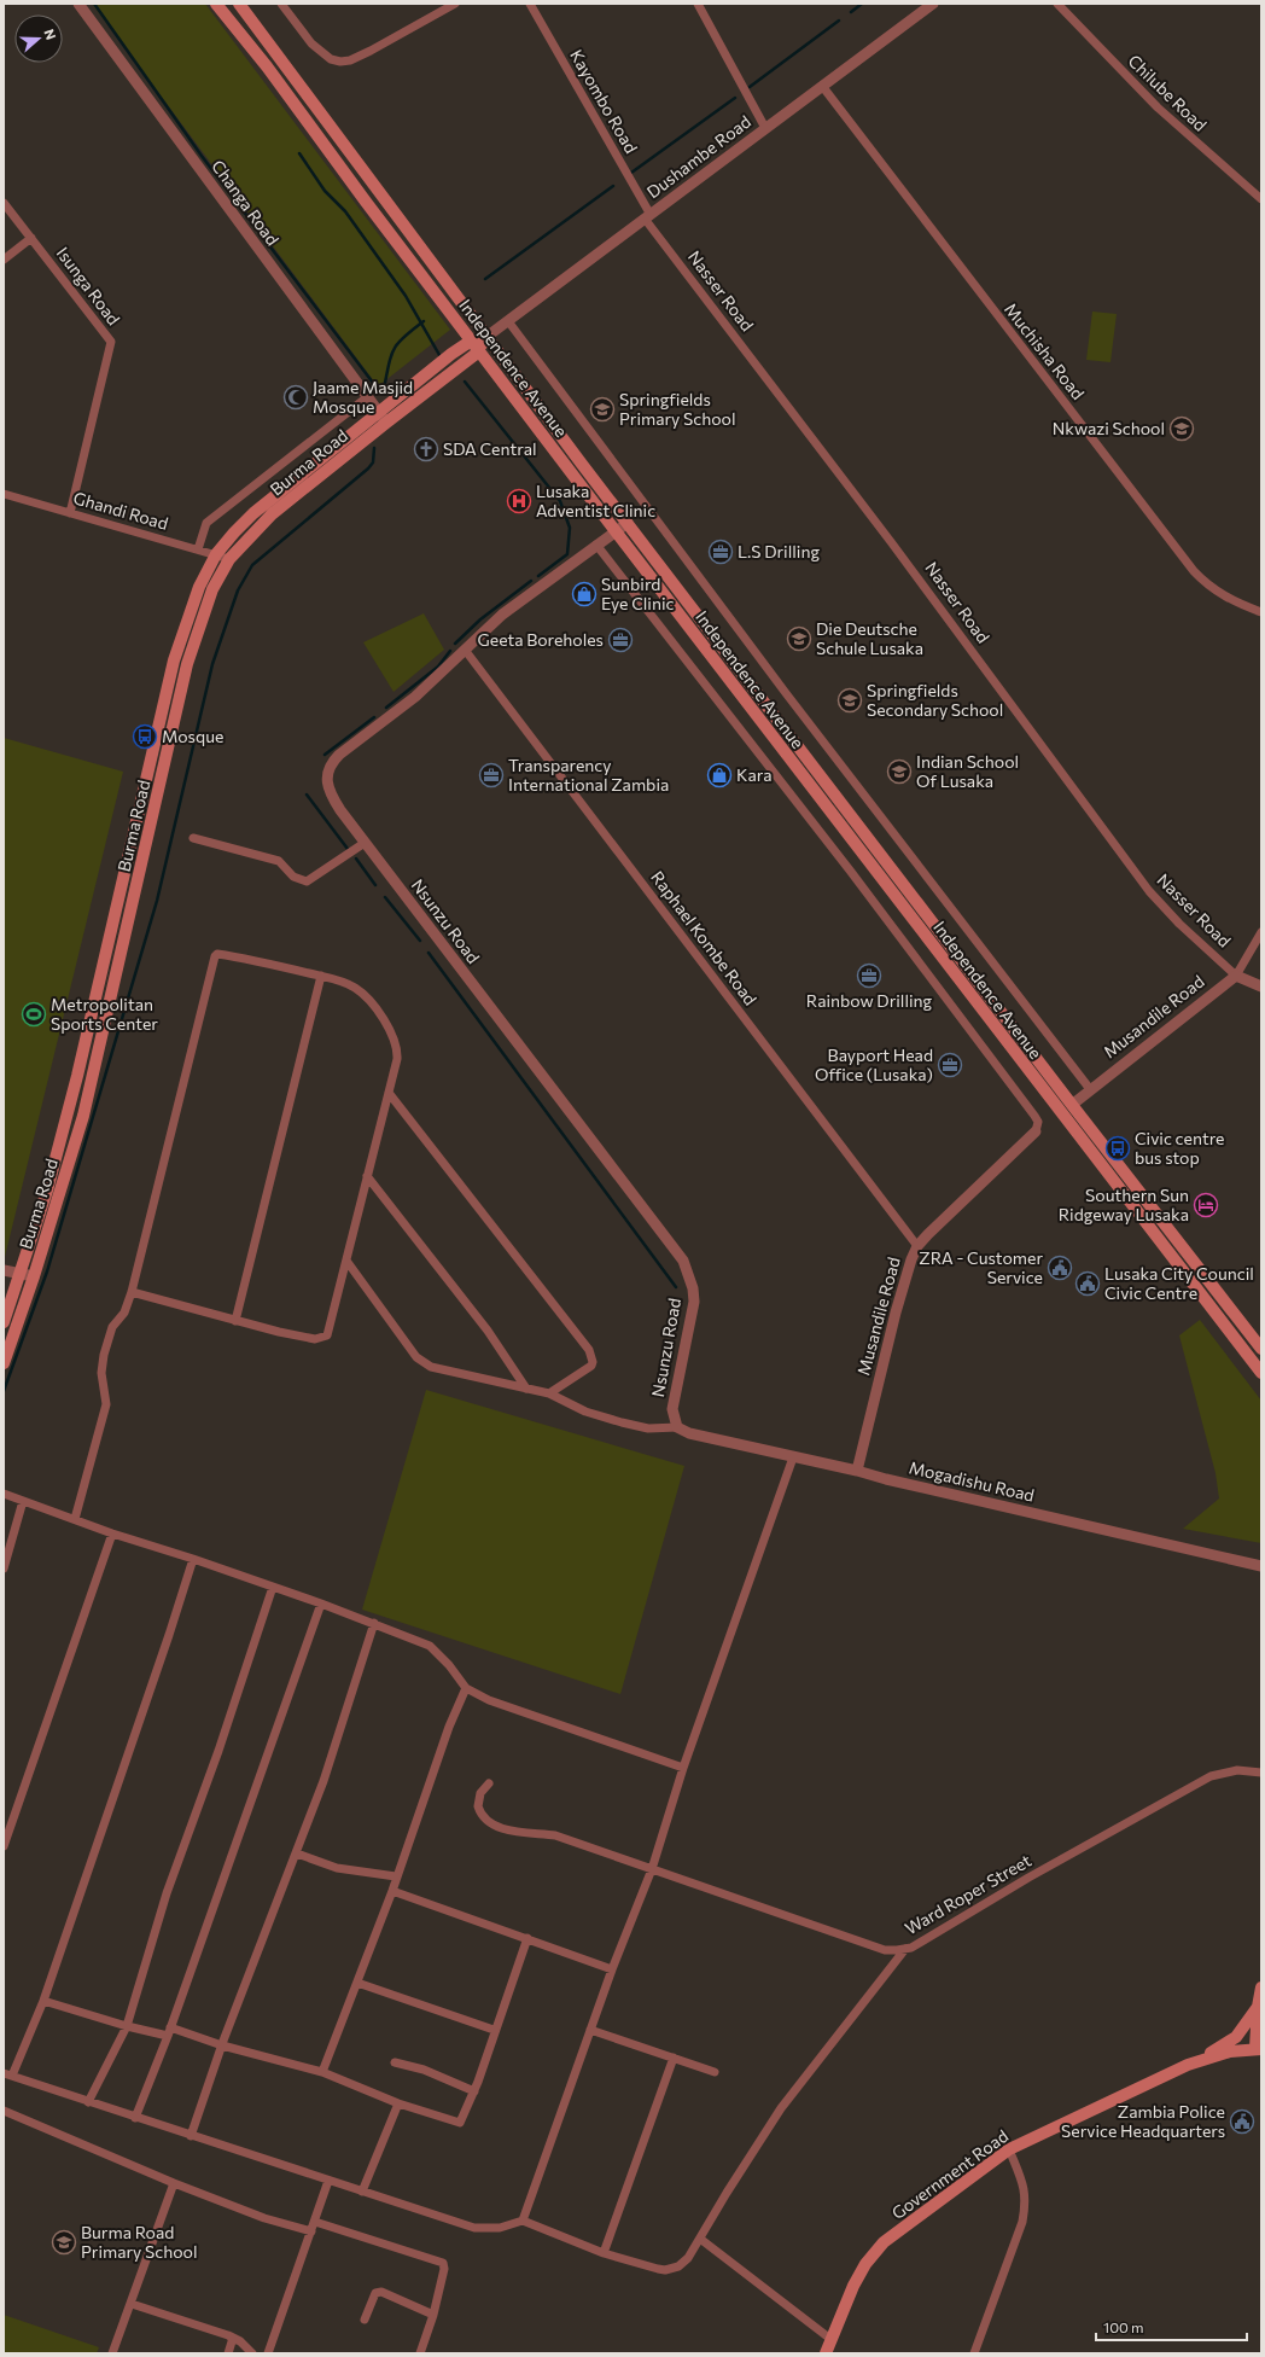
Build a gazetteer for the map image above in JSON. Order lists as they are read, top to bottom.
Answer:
{
  "streets": {
    "main road": ["Independence Avenue", "Burma Road", "Government Road"],
    "street": [
      "Chilube Road",
      "Kayombo Road",
      "Dushambe Road",
      "Changa Road",
      "Isunga Road",
      "Nasser Road",
      "Muchisha Road",
      "Ghandi Road",
      "Nsunzu Road",
      "Raphael Kombe Road",
      "Musandile Road",
      "Mogadishu Road",
      "Ward Roper Street"
    ]
  },
  "crossings": [
    ["Kayombo Road", "Dushambe Road"],
    ["Kayombo Road", "Nasser Road"],
    ["Dushambe Road", "Nasser Road"],
    ["Dushambe Road", "Muchisha Road"],
    ["Dushambe Road", "Independence Avenue"],
    ["Dushambe Road", "Burma Road"],
    ["Changa Road", "Burma Road"],
    ["Isunga Road", "Ghandi Road"],
    ["Nasser Road", "Musandile Road"],
    ["Independence Avenue", "Burma Road"],
    ["Independence Avenue", "Nsunzu Road"],
    ["Independence Avenue", "Musandile Road"],
    ["Burma Road", "Ghandi Road"],
    ["Nsunzu Road", "Raphael Kombe Road"],
    ["Nsunzu Road", "Mogadishu Road"],
    ["Raphael Kombe Road", "Musandile Road"],
    ["Musandile Road", "Mogadishu Road"]
  ],
  "places": {
    "mosque": ["Jaame Masjid Mosque"],
    "school or university": [
      "Springfields Primary School",
      "Nkwazi School",
      "Die Deutsche Schule Lusaka",
      "Springfields Secondary School",
      "Indian School Of Lusaka",
      "Burma Road Primary School"
    ],
    "church": ["SDA Central"],
    "hospital": ["Lusaka Adventist Clinic"],
    "office": [
      "L.S Drilling",
      "Geeta Boreholes",
      "Transparency International Zambia",
      "Rainbow Drilling",
      "Bayport Head Office (Lusaka)"
    ],
    "shop": ["Sunbird Eye Clinic", "Kara"],
    "bus stop": ["Mosque", "Civic centre bus stop"],
    "sports": ["Metropolitan Sports Center"],
    "hotel": ["Southern Sun Ridgeway Lusaka"],
    "public building": ["ZRA - Customer Service", "Lusaka City Council Civic Centre", "Zambia Police Service Headquarters"]
  },
  "scale_bar": "100 m",
  "north": "right"
}
